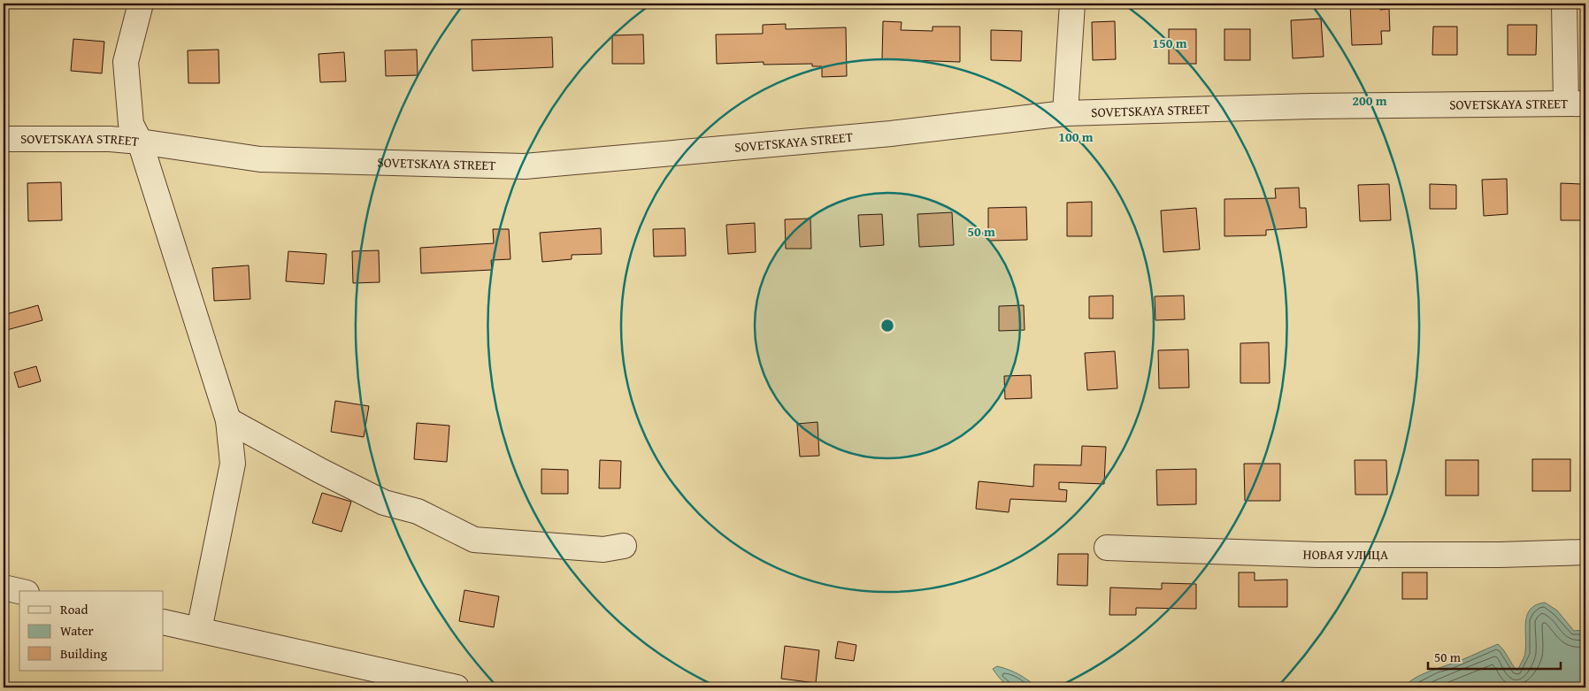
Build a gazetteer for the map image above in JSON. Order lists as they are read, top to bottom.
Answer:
{
  "streets": {
    "street": ["SOVETSKAYA STREET", "НОВАЯ УЛИЦА"]
  },
  "legend": ["Road", "Water", "Building"],
  "scale_bar": "50 m",
  "rings": [
    "150 m",
    "200 m",
    "100 m",
    "50 m"
  ]
}
